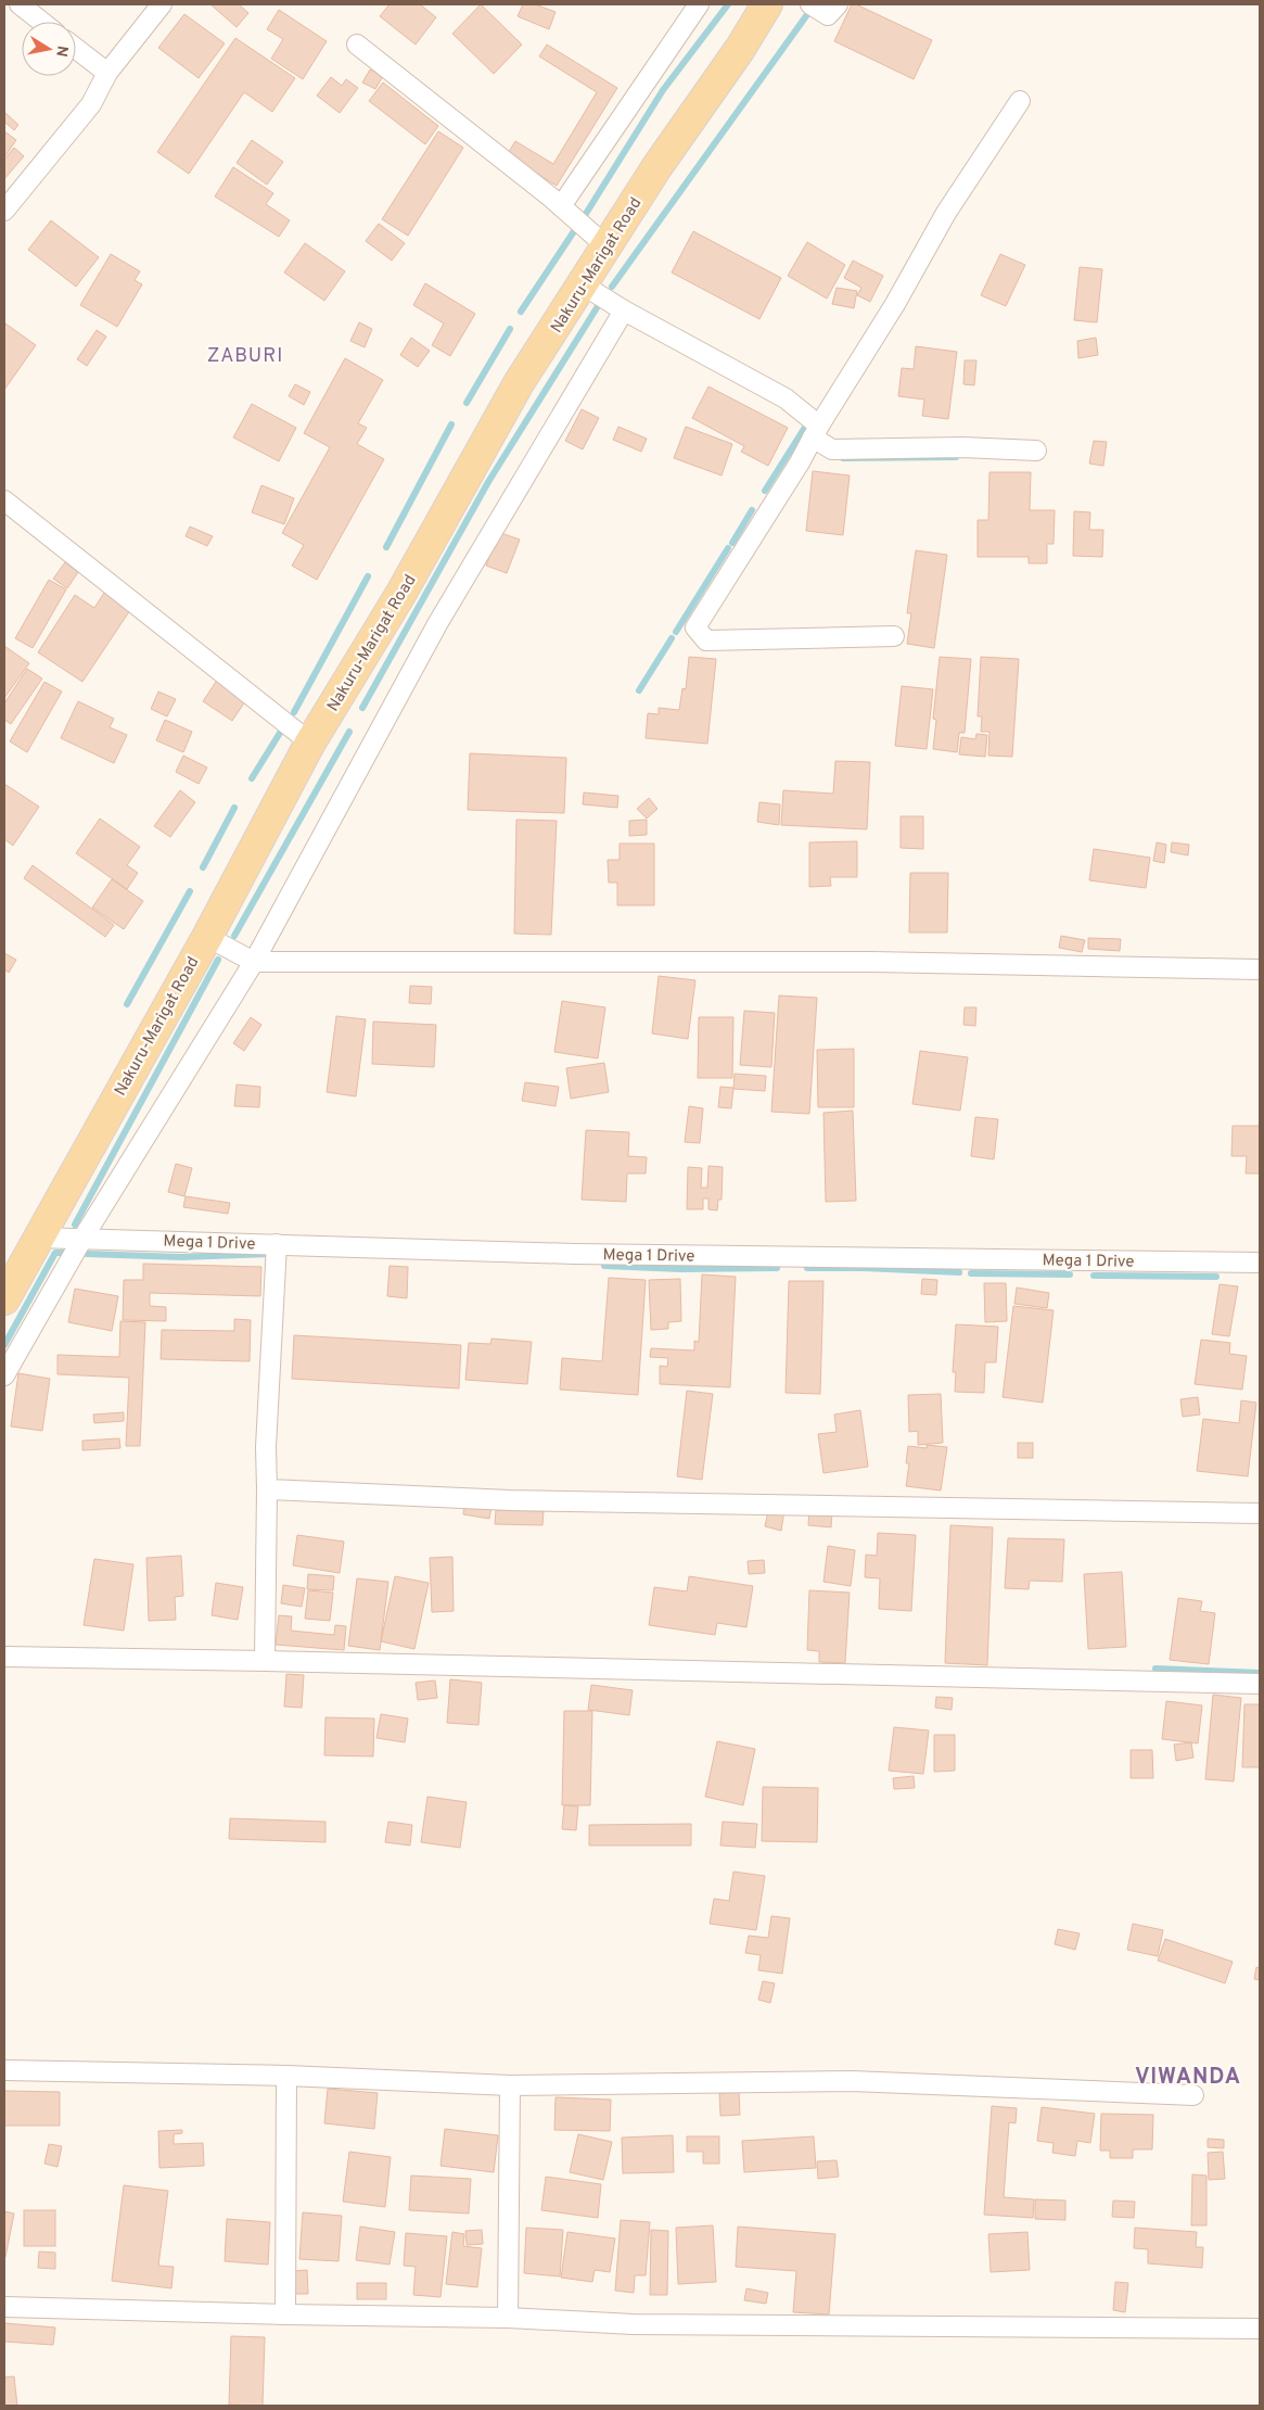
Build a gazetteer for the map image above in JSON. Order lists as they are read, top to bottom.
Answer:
{
  "streets": {
    "main road": ["Nakuru-Marigat Road"],
    "street": ["Mega 1 Drive"]
  },
  "crossings": [
    ["Nakuru-Marigat Road", "Mega 1 Drive"]
  ],
  "districts": ["ZABURI", "VIWANDA"],
  "north": "right"
}
